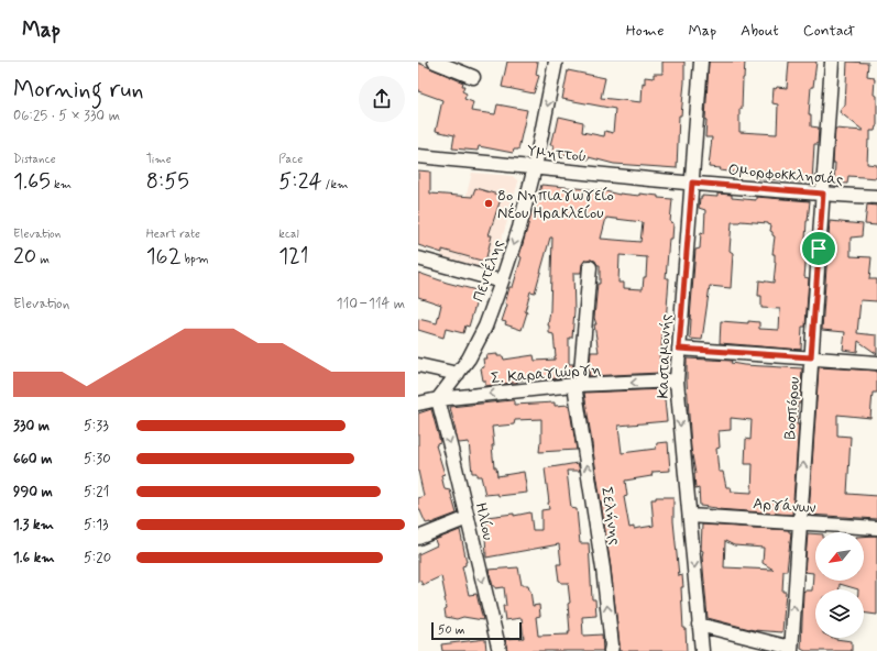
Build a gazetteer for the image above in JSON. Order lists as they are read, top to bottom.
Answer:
{
  "streets": {
    "street": [
      "Υμηττού",
      "Ομορφοκκλησιάς",
      "Πεντέλης",
      "Κασταμονής",
      "Σ. Καραγιώργη",
      "Βοσπόρου",
      "Αργάνων",
      "Σελήνης",
      "Ηλίου"
    ]
  },
  "crossings": [
    ["Υμηττού", "Ομορφοκκλησιάς"],
    ["Υμηττού", "Πεντέλης"],
    ["Υμηττού", "Κασταμονής"],
    ["Ομορφοκκλησιάς", "Κασταμονής"],
    ["Ομορφοκκλησιάς", "Βοσπόρου"],
    ["Πεντέλης", "Σ. Καραγιώργη"],
    ["Πεντέλης", "Ηλίου"],
    ["Κασταμονής", "Σ. Καραγιώργη"],
    ["Κασταμονής", "Αργάνων"],
    ["Σ. Καραγιώργη", "Σελήνης"],
    ["Σ. Καραγιώργη", "Ηλίου"],
    ["Βοσπόρου", "Αργάνων"]
  ],
  "one_way": [
    "Πεντέλης",
    "Κασταμονής",
    "Σ. Καραγιώργη",
    "Βοσπόρου",
    "Σελήνης",
    "Ηλίου"
  ],
  "places": ["8ο Νηπιαγωγείο Νέου Ηρακλείου"],
  "scale_bar": "50 m",
  "north": "bottom left",
  "page": {
    "header": "Map",
    "nav": [
      "Home",
      "Map",
      "About",
      "Contact"
    ],
    "heading": ["Morning run", "06:25 · 5 × 330 m"],
    "stats": [
      ["Distance", "1.65 km"],
      ["Time", "8:55"],
      ["Pace", "5:24 /km"],
      ["Elevation", "20 m"],
      ["Heart rate", "162 bpm"],
      ["kcal", "121"]
    ],
    "chart": ["Elevation", "110–114 m"],
    "list": [
      {
        "name": "330 m",
        "note": "5:33"
      },
      {
        "name": "660 m",
        "note": "5:30"
      },
      {
        "name": "990 m",
        "note": "5:21"
      },
      {
        "name": "1.3 km",
        "note": "5:13"
      },
      {
        "name": "1.6 km",
        "note": "5:20"
      }
    ],
    "scale": "50 m"
  }
}
